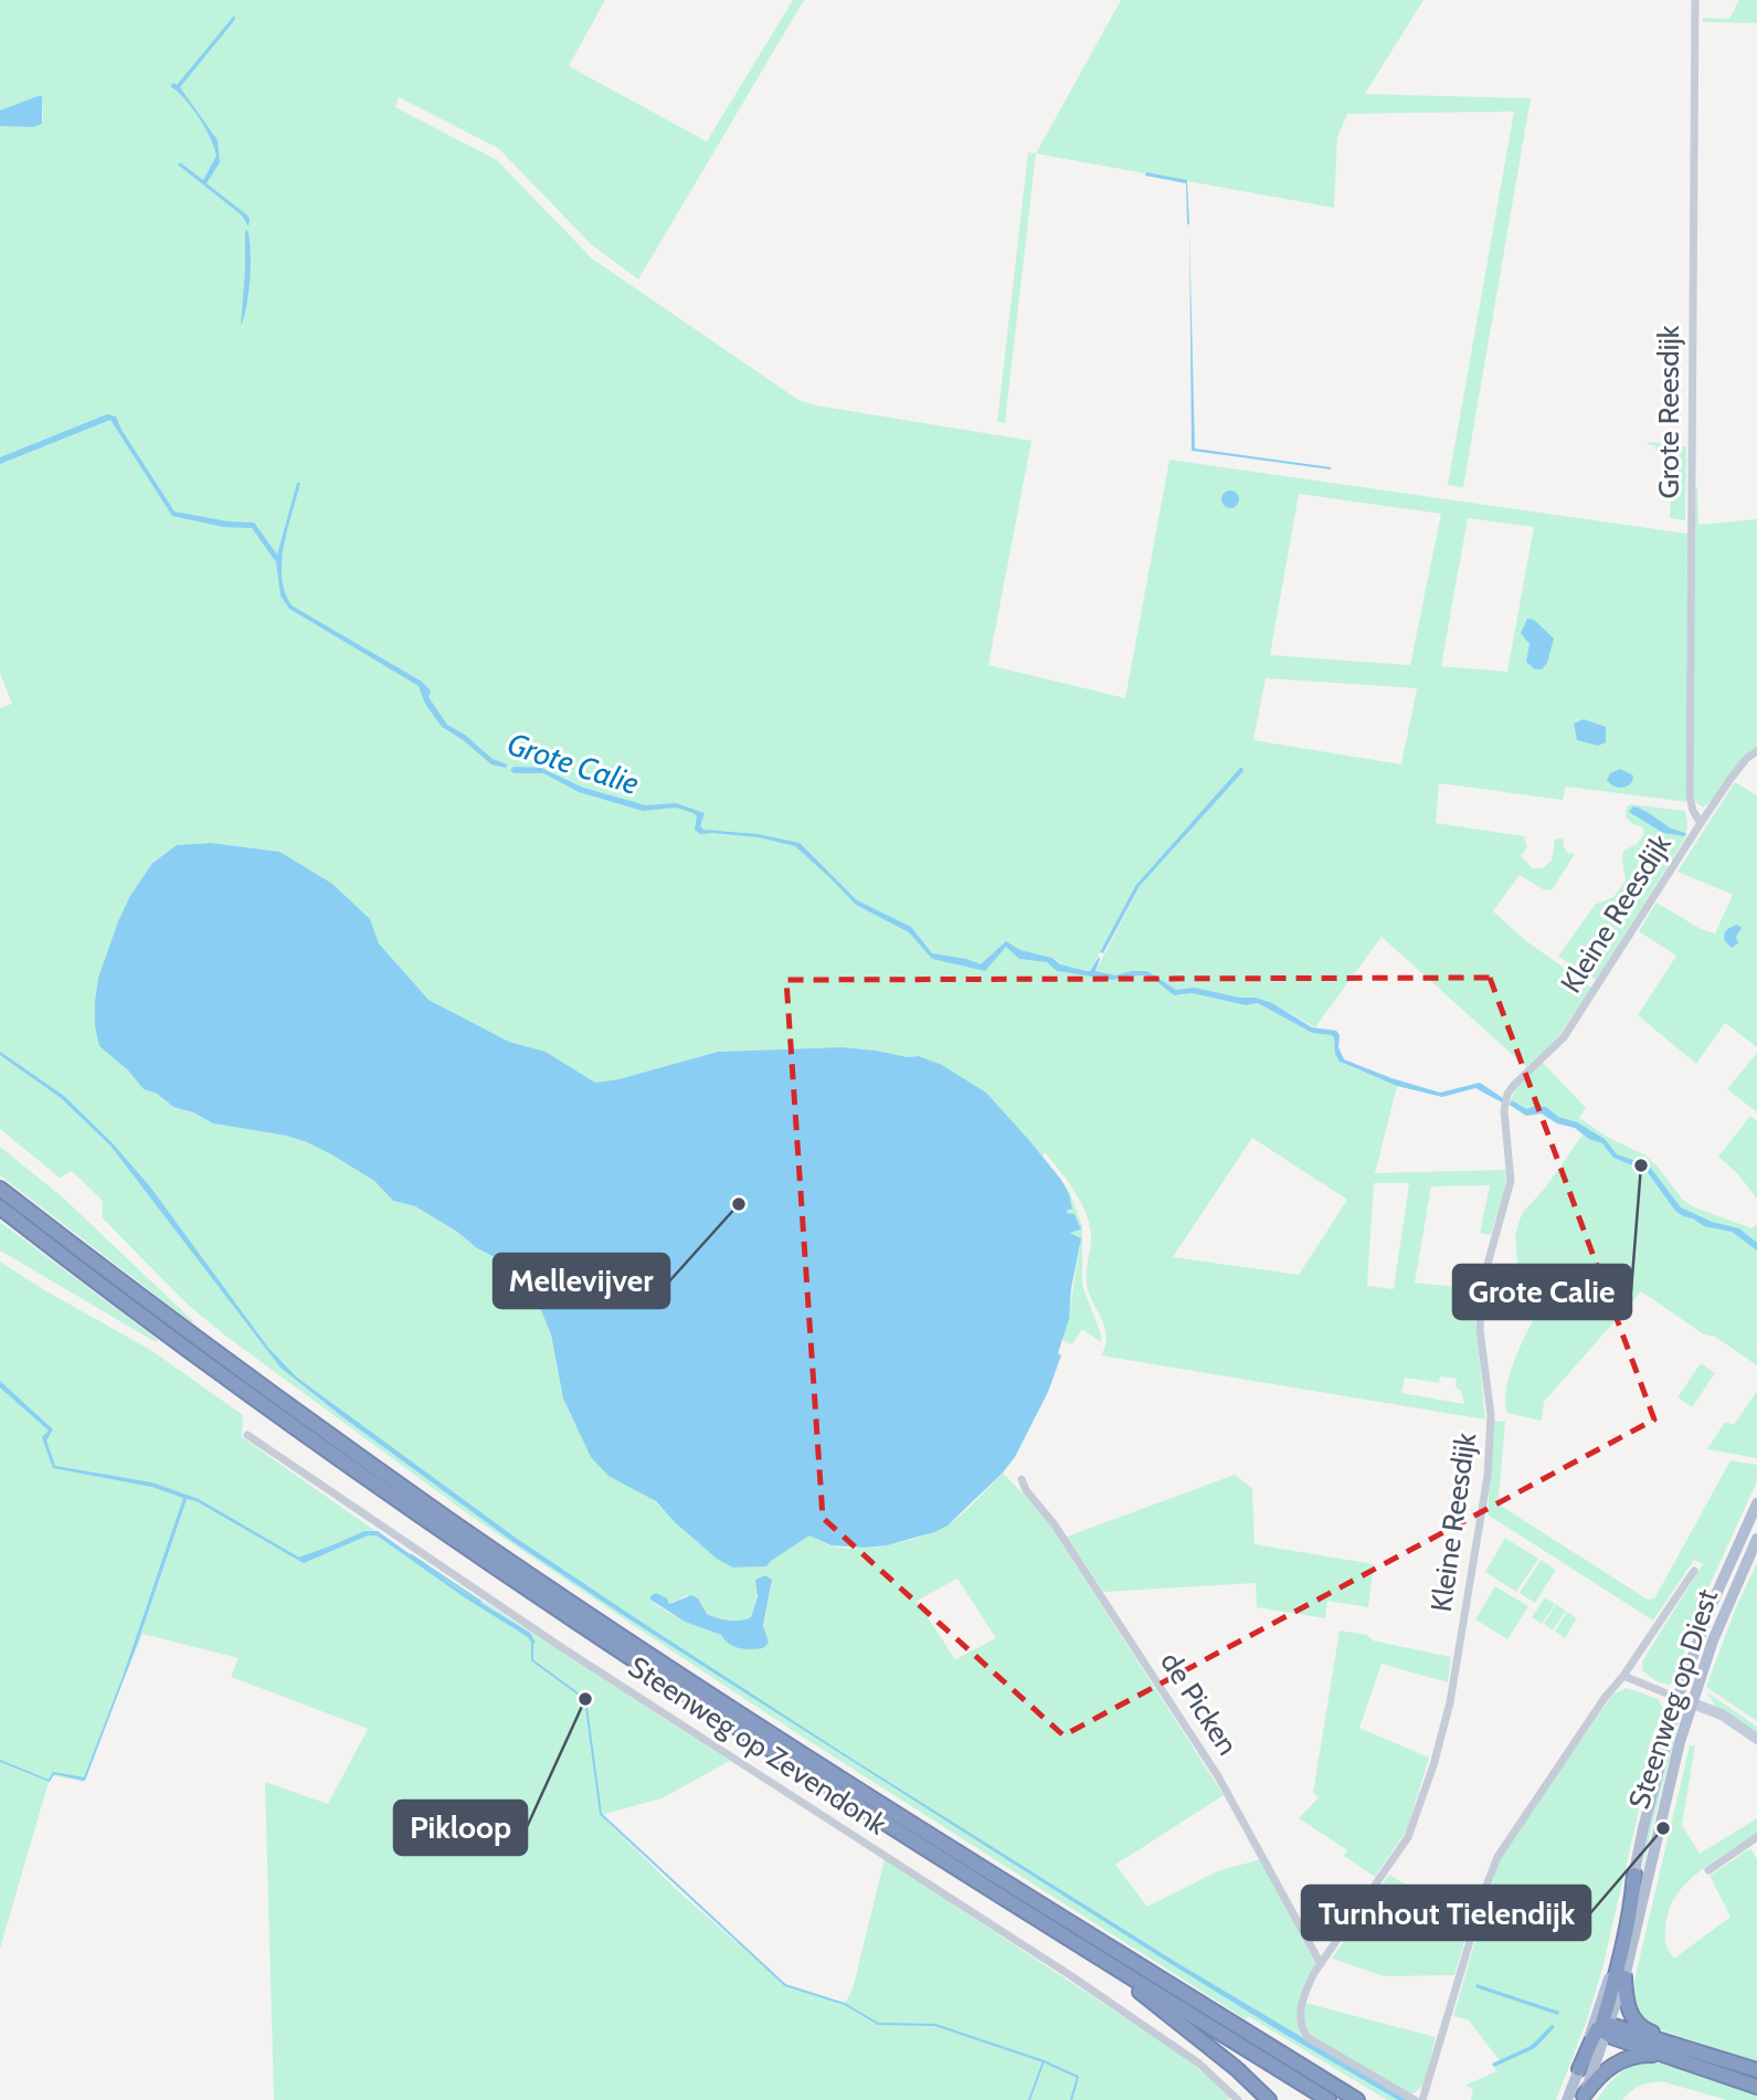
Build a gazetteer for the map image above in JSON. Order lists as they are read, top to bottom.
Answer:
{
  "streets": {
    "main road": ["Steenweg op Diest"],
    "street": [
      "Grote Reesdijk",
      "Kleine Reesdijk",
      "de Picken",
      "Steenweg op Zevendonk"
    ]
  },
  "crossings": [
    ["Grote Reesdijk", "Kleine Reesdijk"],
    ["Kleine Reesdijk", "de Picken"]
  ],
  "water": ["Grote Calie"],
  "places": [
    "Grote Calie",
    "Mellevijver",
    "Pikloop",
    "Turnhout Tielendijk"
  ]
}
